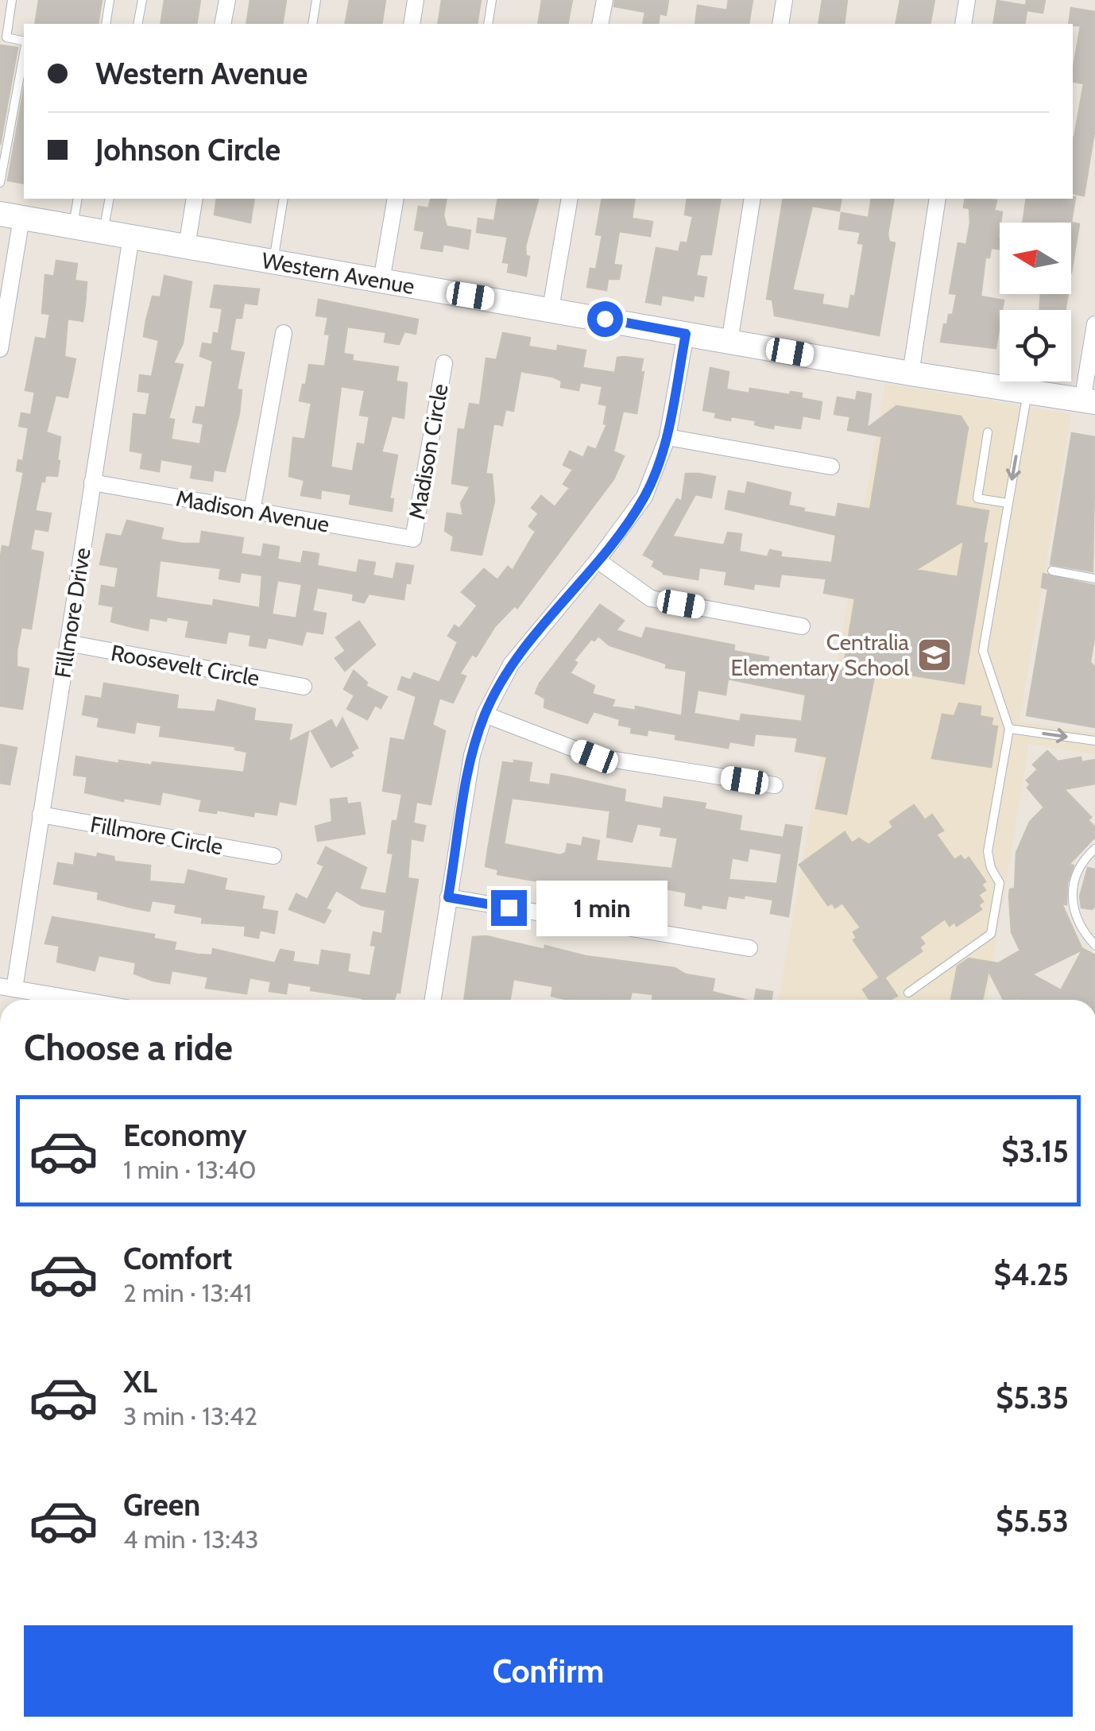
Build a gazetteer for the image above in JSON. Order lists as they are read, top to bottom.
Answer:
{
  "streets": {
    "main road": ["Western Avenue"],
    "street": [
      "Madison Circle",
      "Madison Avenue",
      "Fillmore Drive",
      "Roosevelt Circle",
      "Fillmore Circle"
    ]
  },
  "crossings": [
    ["Western Avenue", "Fillmore Drive"],
    ["Madison Circle", "Madison Avenue"],
    ["Madison Avenue", "Fillmore Drive"],
    ["Fillmore Drive", "Roosevelt Circle"],
    ["Fillmore Drive", "Fillmore Circle"]
  ],
  "places": {
    "school or university": ["Centralia Elementary School"]
  },
  "north": "left",
  "page": {
    "banner": ["Western Avenue", "Johnson Circle"],
    "bubble": "1 min",
    "heading": "Choose a ride",
    "list": [
      {
        "name": "Economy",
        "note": "1 min · 13:40",
        "value": "$3.15"
      },
      {
        "name": "Comfort",
        "note": "2 min · 13:41",
        "value": "$4.25"
      },
      {
        "name": "XL",
        "note": "3 min · 13:42",
        "value": "$5.35"
      },
      {
        "name": "Green",
        "note": "4 min · 13:43",
        "value": "$5.53"
      }
    ],
    "buttons": "Confirm"
  }
}
